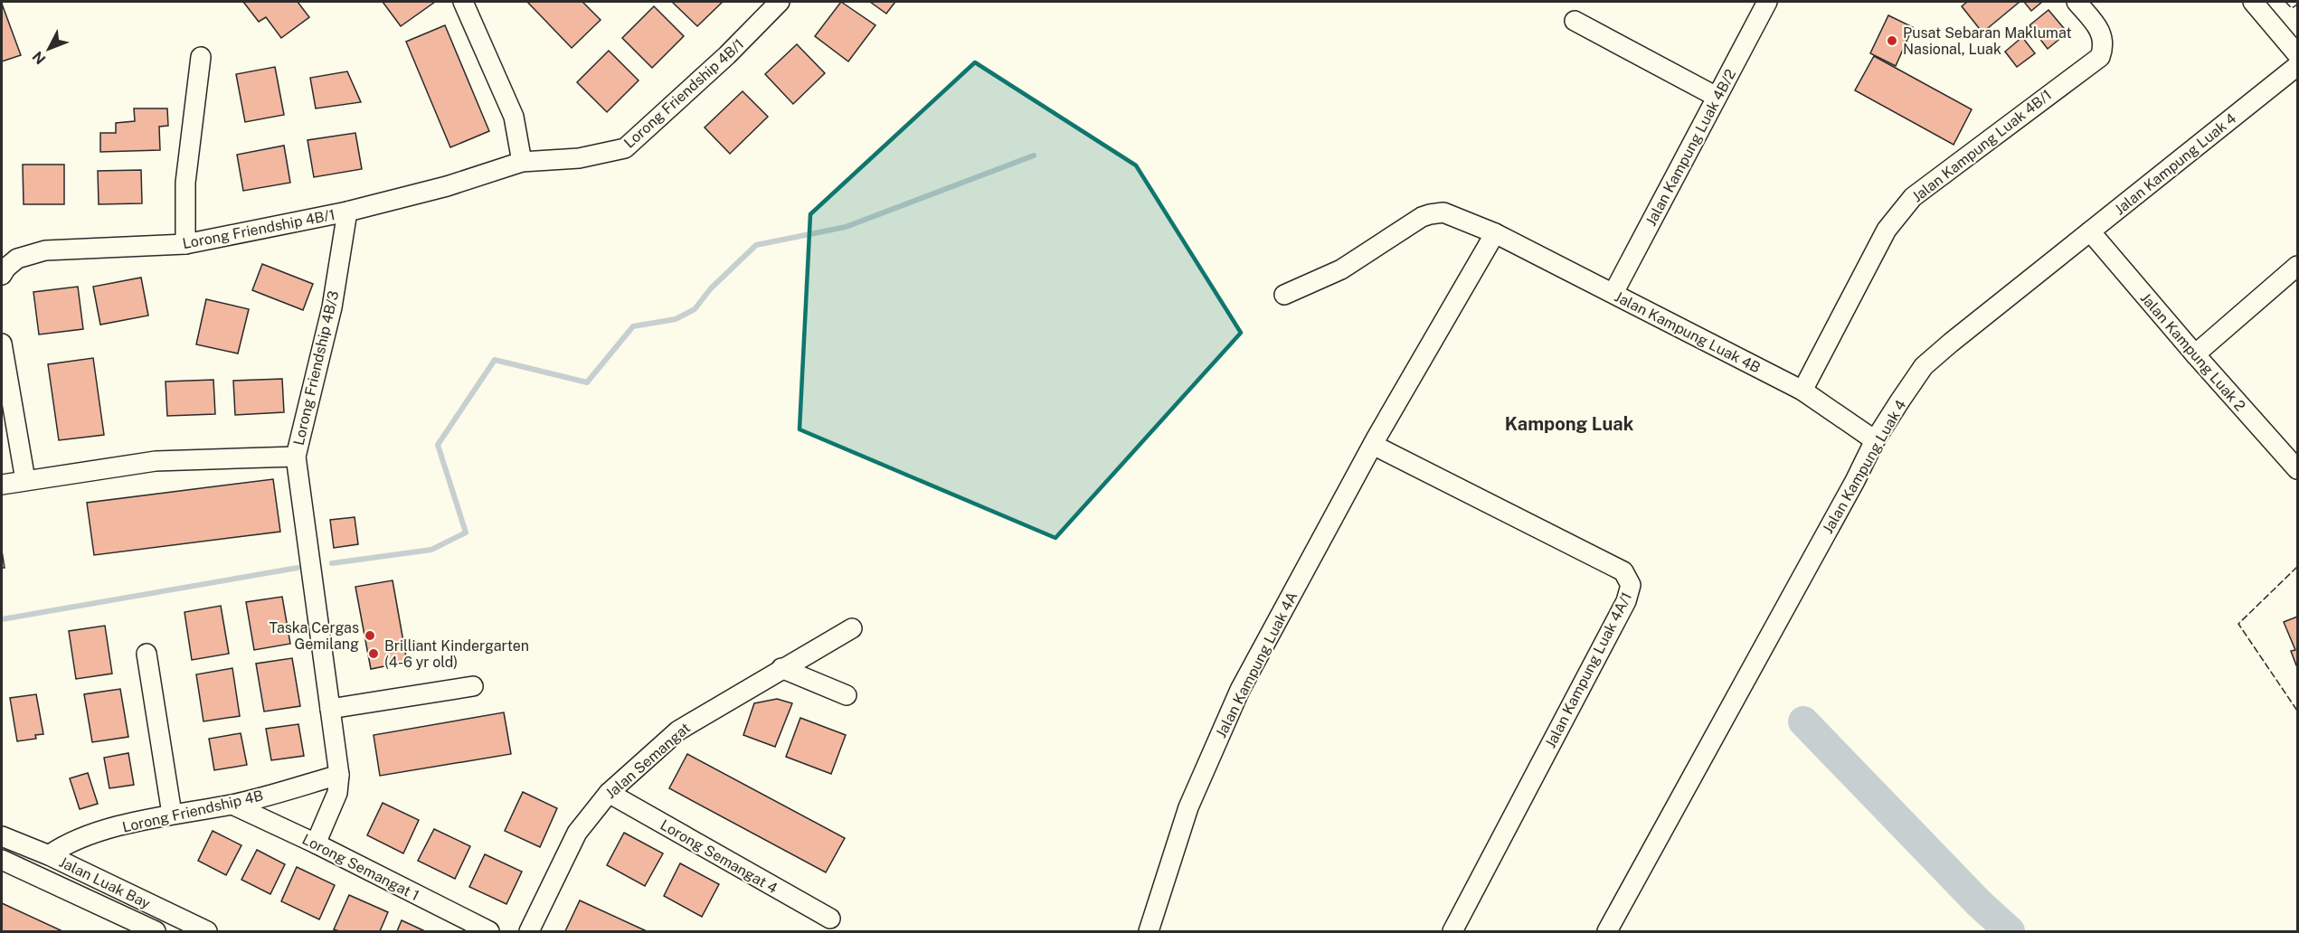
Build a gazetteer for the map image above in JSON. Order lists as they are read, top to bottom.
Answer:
{
  "streets": {
    "street": [
      "Lorong Friendship 4B/1",
      "Jalan Kampung Luak 4B/1",
      "Jalan Kampung Luak 4B/2",
      "Jalan Kampung Luak 4",
      "Jalan Kampung Luak 4B",
      "Jalan Kampung Luak 2",
      "Lorong Friendship 4B/3",
      "Jalan Kampung Luak 4A",
      "Jalan Kampung Luak 4A/1",
      "Jalan Semangat",
      "Lorong Friendship 4B",
      "Lorong Semangat 4",
      "Lorong Semangat 1",
      "Jalan Luak Bay"
    ]
  },
  "crossings": [
    ["Lorong Friendship 4B/1", "Lorong Friendship 4B/3"],
    ["Jalan Kampung Luak 4B/1", "Jalan Kampung Luak 4B"],
    ["Jalan Kampung Luak 4B/2", "Jalan Kampung Luak 4B"],
    ["Jalan Kampung Luak 4", "Jalan Kampung Luak 4B"],
    ["Jalan Kampung Luak 4", "Jalan Kampung Luak 2"],
    ["Jalan Kampung Luak 4B", "Jalan Kampung Luak 4A"],
    ["Lorong Friendship 4B/3", "Lorong Friendship 4B"],
    ["Lorong Friendship 4B/3", "Lorong Semangat 1"],
    ["Jalan Kampung Luak 4A", "Jalan Kampung Luak 4A/1"],
    ["Jalan Semangat", "Lorong Semangat 4"],
    ["Lorong Friendship 4B", "Lorong Semangat 1"],
    ["Lorong Friendship 4B", "Jalan Luak Bay"]
  ],
  "districts": ["Kampong Luak"],
  "places": ["Pusat Sebaran Maklumat Nasional, Luak", "Taska Cergas Gemilang", "Brilliant Kindergarten (4-6 yr old)"],
  "north": "bottom left"
}
